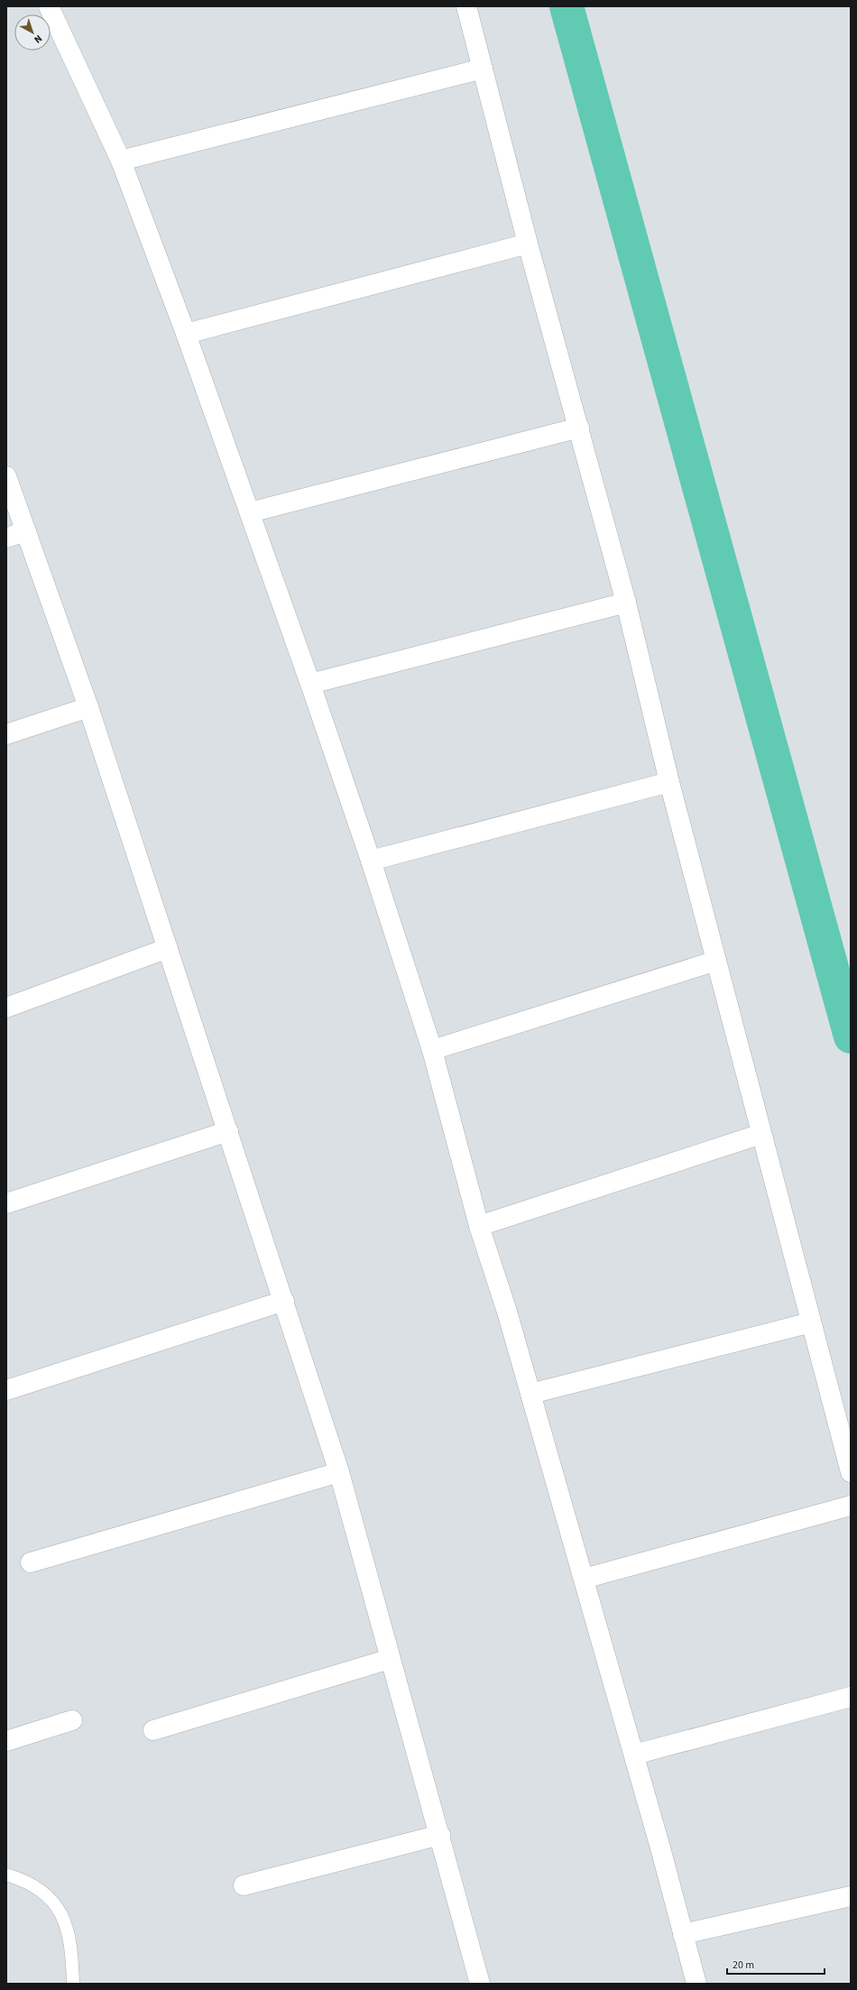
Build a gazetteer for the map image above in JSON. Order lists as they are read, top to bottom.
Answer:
{
  "scale_bar": "20 m",
  "north": "bottom right"
}
